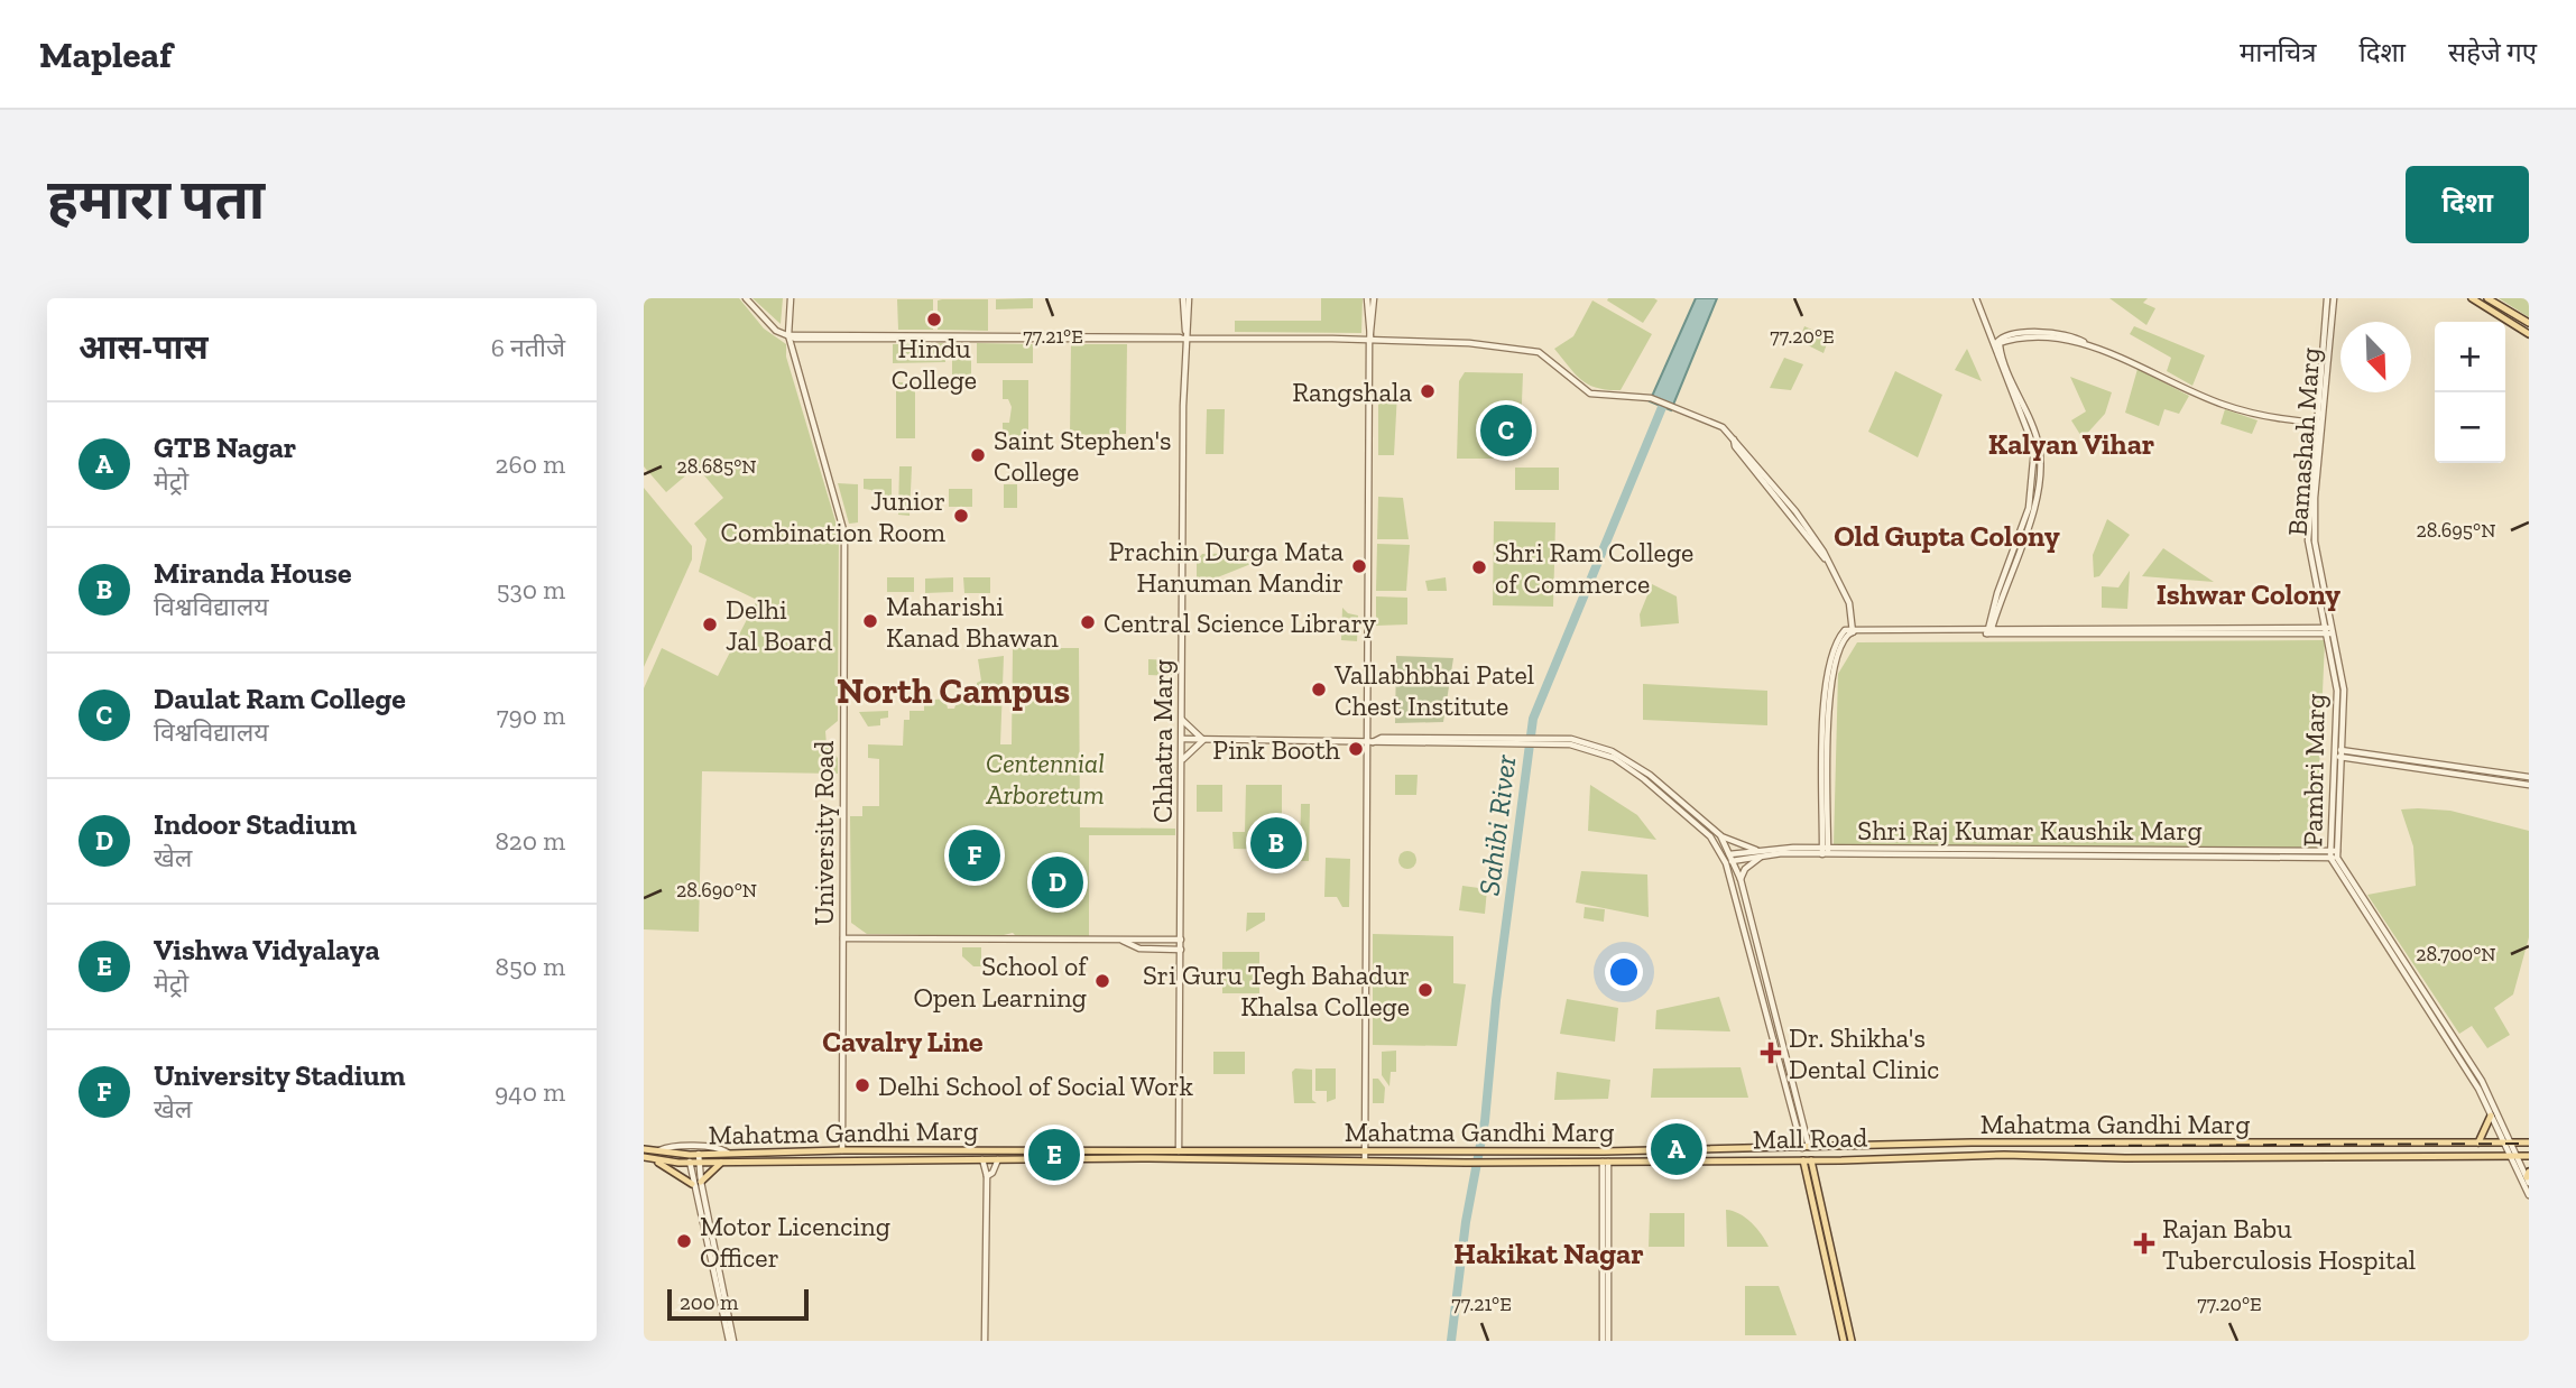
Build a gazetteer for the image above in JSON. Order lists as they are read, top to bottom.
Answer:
{
  "streets": {
    "main road": ["Mahatma Gandhi Marg", "Mall Road"],
    "street": [
      "Bamashah Marg",
      "Chhatra Marg",
      "Pambri Marg",
      "Shri Raj Kumar Kaushik Marg",
      "University Road"
    ]
  },
  "crossings": [
    ["Bamashah Marg", "Pambri Marg"],
    ["Chhatra Marg", "Mahatma Gandhi Marg"],
    ["Pambri Marg", "Shri Raj Kumar Kaushik Marg"],
    ["Pambri Marg", "Mahatma Gandhi Marg"],
    ["University Road", "Mahatma Gandhi Marg"],
    ["Mahatma Gandhi Marg", "Mall Road"]
  ],
  "districts": [
    "Kalyan Vihar",
    "Old Gupta Colony",
    "Ishwar Colony",
    "North Campus",
    "Cavalry Line",
    "Hakikat Nagar"
  ],
  "water": ["Sahibi River"],
  "parks": ["Centennial Arboretum"],
  "places": {
    "other": [
      "Hindu College",
      "Rangshala",
      "Saint Stephen's College",
      "Junior Combination Room",
      "Prachin Durga Mata Hanuman Mandir",
      "Shri Ram College of Commerce",
      "Maharishi Kanad Bhawan",
      "Central Science Library",
      "Delhi Jal Board",
      "Vallabhbhai Patel Chest Institute",
      "Pink Booth",
      "School of Open Learning",
      "Sri Guru Tegh Bahadur Khalsa College",
      "Delhi School of Social Work",
      "Motor Licencing Officer"
    ],
    "health": ["Dr. Shikha's Dental Clinic", "Rajan Babu Tuberculosis Hospital"]
  },
  "scale_bar": "200 m",
  "north": "bottom right",
  "page": {
    "header": "Mapleaf",
    "nav": ["मानचित्र", "दिशा", "सहेजे गए"],
    "buttons": "दिशा",
    "title": "हमारा पता",
    "heading": ["आस-पास", "6 नतीजे"],
    "map_buttons": ["+", "−"],
    "list": [
      {
        "mark": "A",
        "name": "GTB Nagar",
        "note": "मेट्रो",
        "value": "260 m"
      },
      {
        "mark": "B",
        "name": "Miranda House",
        "note": "विश्वविद्यालय",
        "value": "530 m"
      },
      {
        "mark": "C",
        "name": "Daulat Ram College",
        "note": "विश्वविद्यालय",
        "value": "790 m"
      },
      {
        "mark": "D",
        "name": "Indoor Stadium",
        "note": "खेल",
        "value": "820 m"
      },
      {
        "mark": "E",
        "name": "Vishwa Vidyalaya",
        "note": "मेट्रो",
        "value": "850 m"
      },
      {
        "mark": "F",
        "name": "University Stadium",
        "note": "खेल",
        "value": "940 m"
      }
    ],
    "pins": [
      "C",
      "B",
      "F",
      "D",
      "A",
      "E"
    ],
    "scale": "200 m"
  },
  "coordinates": [
    "77.21°E",
    "77.20°E",
    "28.685°N",
    "28.695°N",
    "28.690°N",
    "28.700°N"
  ]
}
